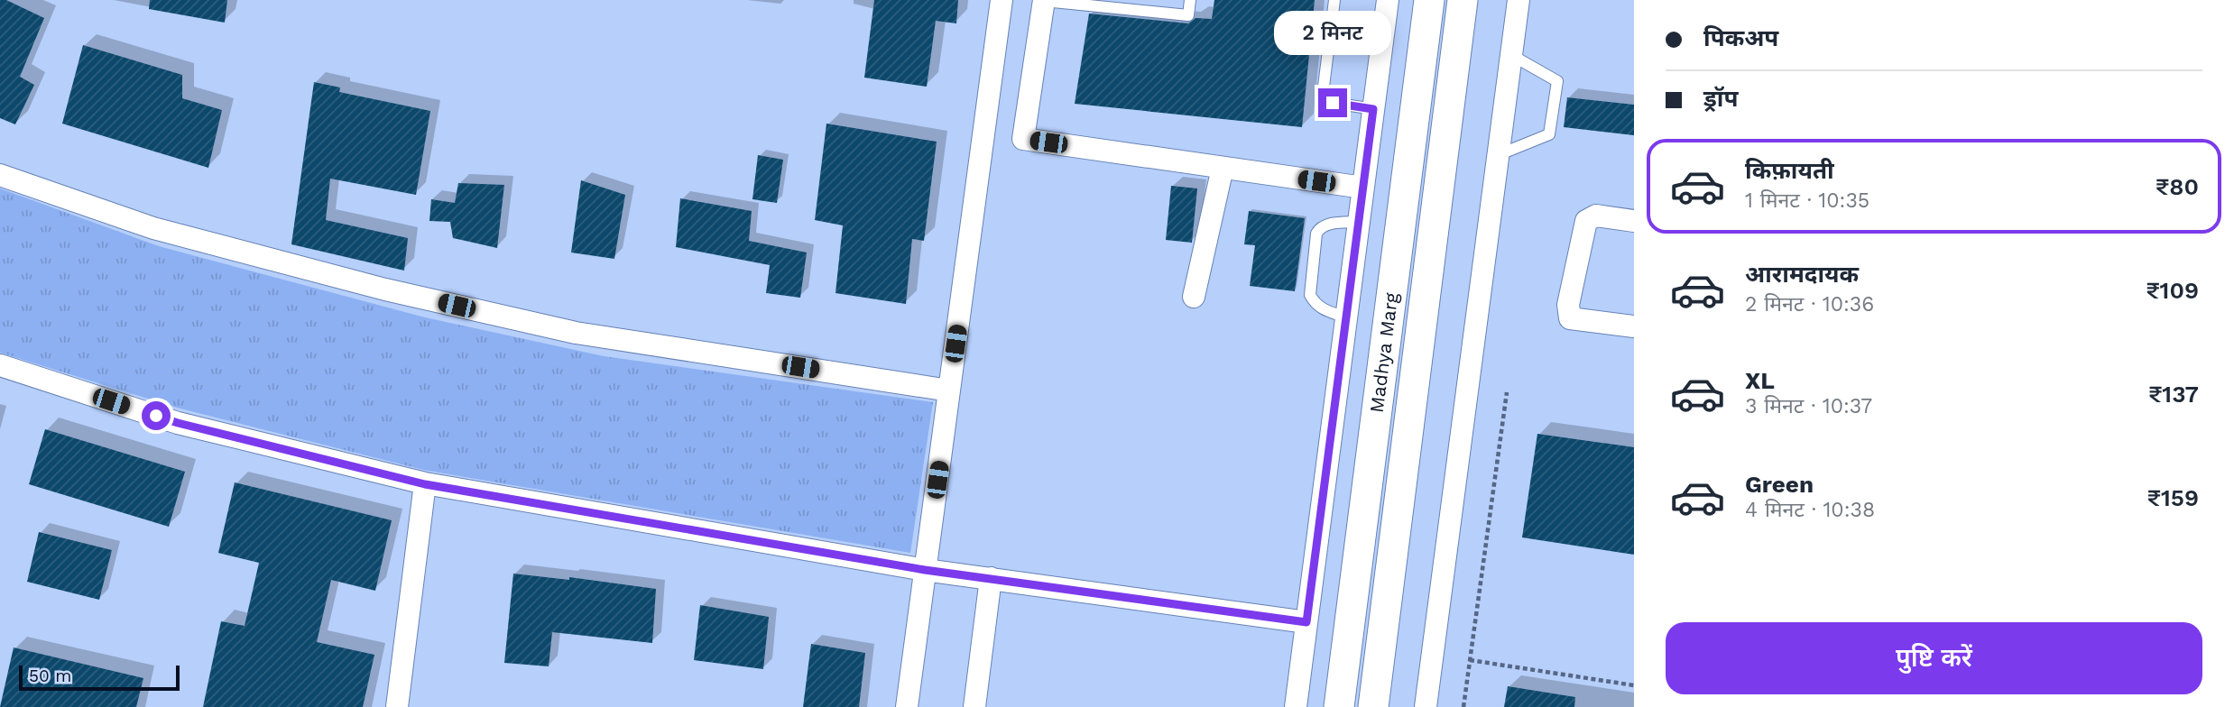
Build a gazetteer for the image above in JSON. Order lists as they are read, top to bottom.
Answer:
{
  "streets": {
    "main road": ["Madhya Marg"]
  },
  "scale_bar": "50 m",
  "page": {
    "banner": ["पिकअप", "ड्रॉप"],
    "bubble": "2 मिनट",
    "list": [
      {
        "name": "किफ़ायती",
        "note": "1 मिनट · 10:35",
        "value": "₹80"
      },
      {
        "name": "आरामदायक",
        "note": "2 मिनट · 10:36",
        "value": "₹109"
      },
      {
        "name": "XL",
        "note": "3 मिनट · 10:37",
        "value": "₹137"
      },
      {
        "name": "Green",
        "note": "4 मिनट · 10:38",
        "value": "₹159"
      }
    ],
    "buttons": "पुष्टि करें",
    "scale": "50 m"
  }
}
